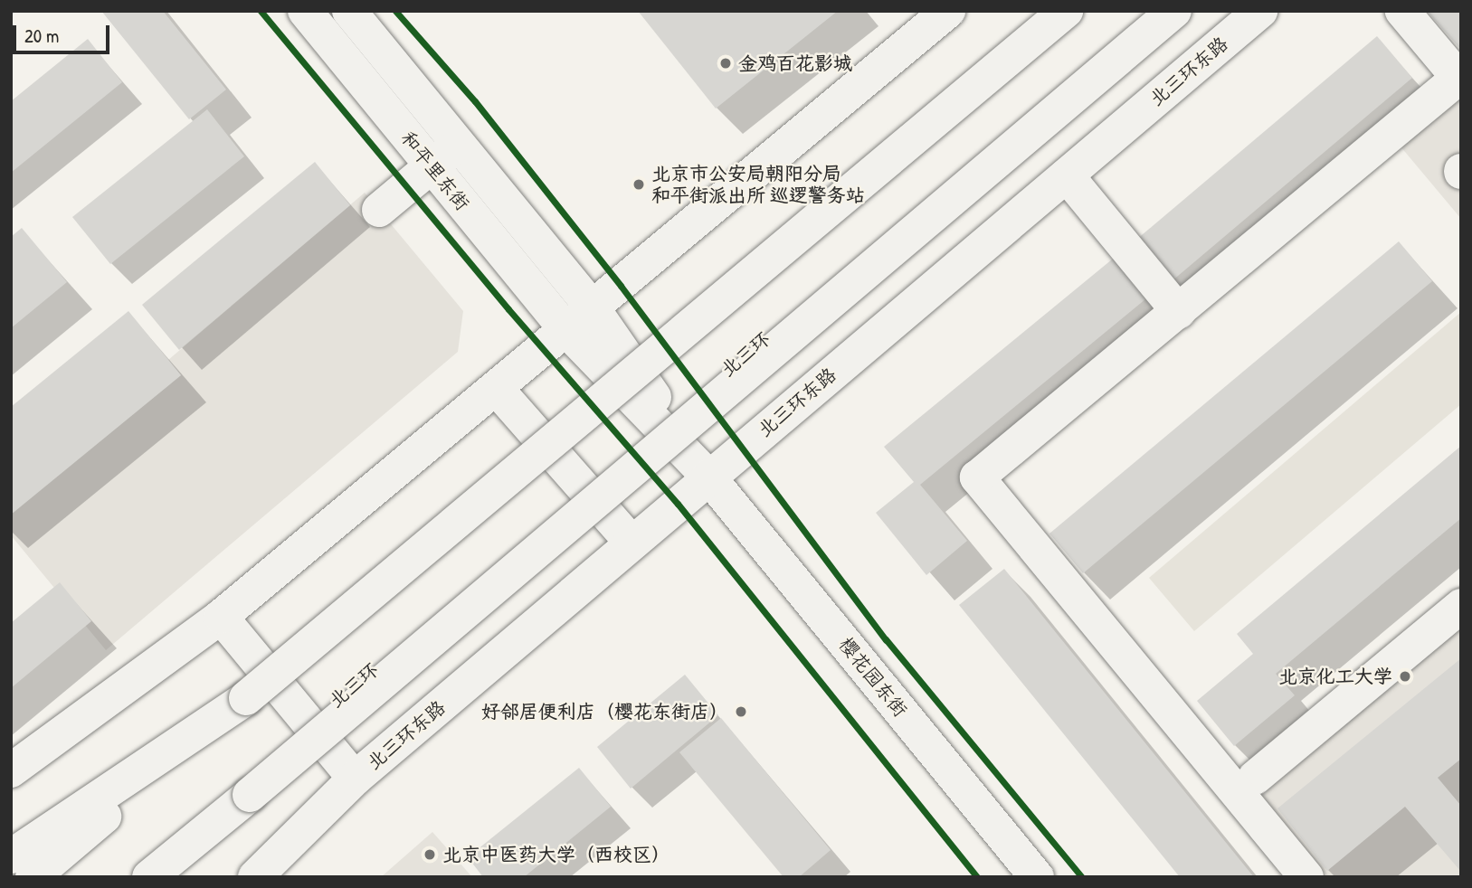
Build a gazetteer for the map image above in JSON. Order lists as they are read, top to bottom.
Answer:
{
  "streets": {
    "main road": [
      "北三环东路",
      "和平里东街",
      "北三环",
      "樱花园东街"
    ]
  },
  "crossings": [
    ["北三环东路", "和平里东街"],
    ["北三环东路", "樱花园东街"],
    ["和平里东街", "樱花园东街"]
  ],
  "places": [
    "金鸡百花影城",
    "北京市公安局朝阳分局 和平街派出所 巡逻警务站",
    "北京化工大学",
    "好邻居便利店（樱花东街店）",
    "北京中医药大学（西校区）"
  ],
  "scale_bar": "20 m"
}
